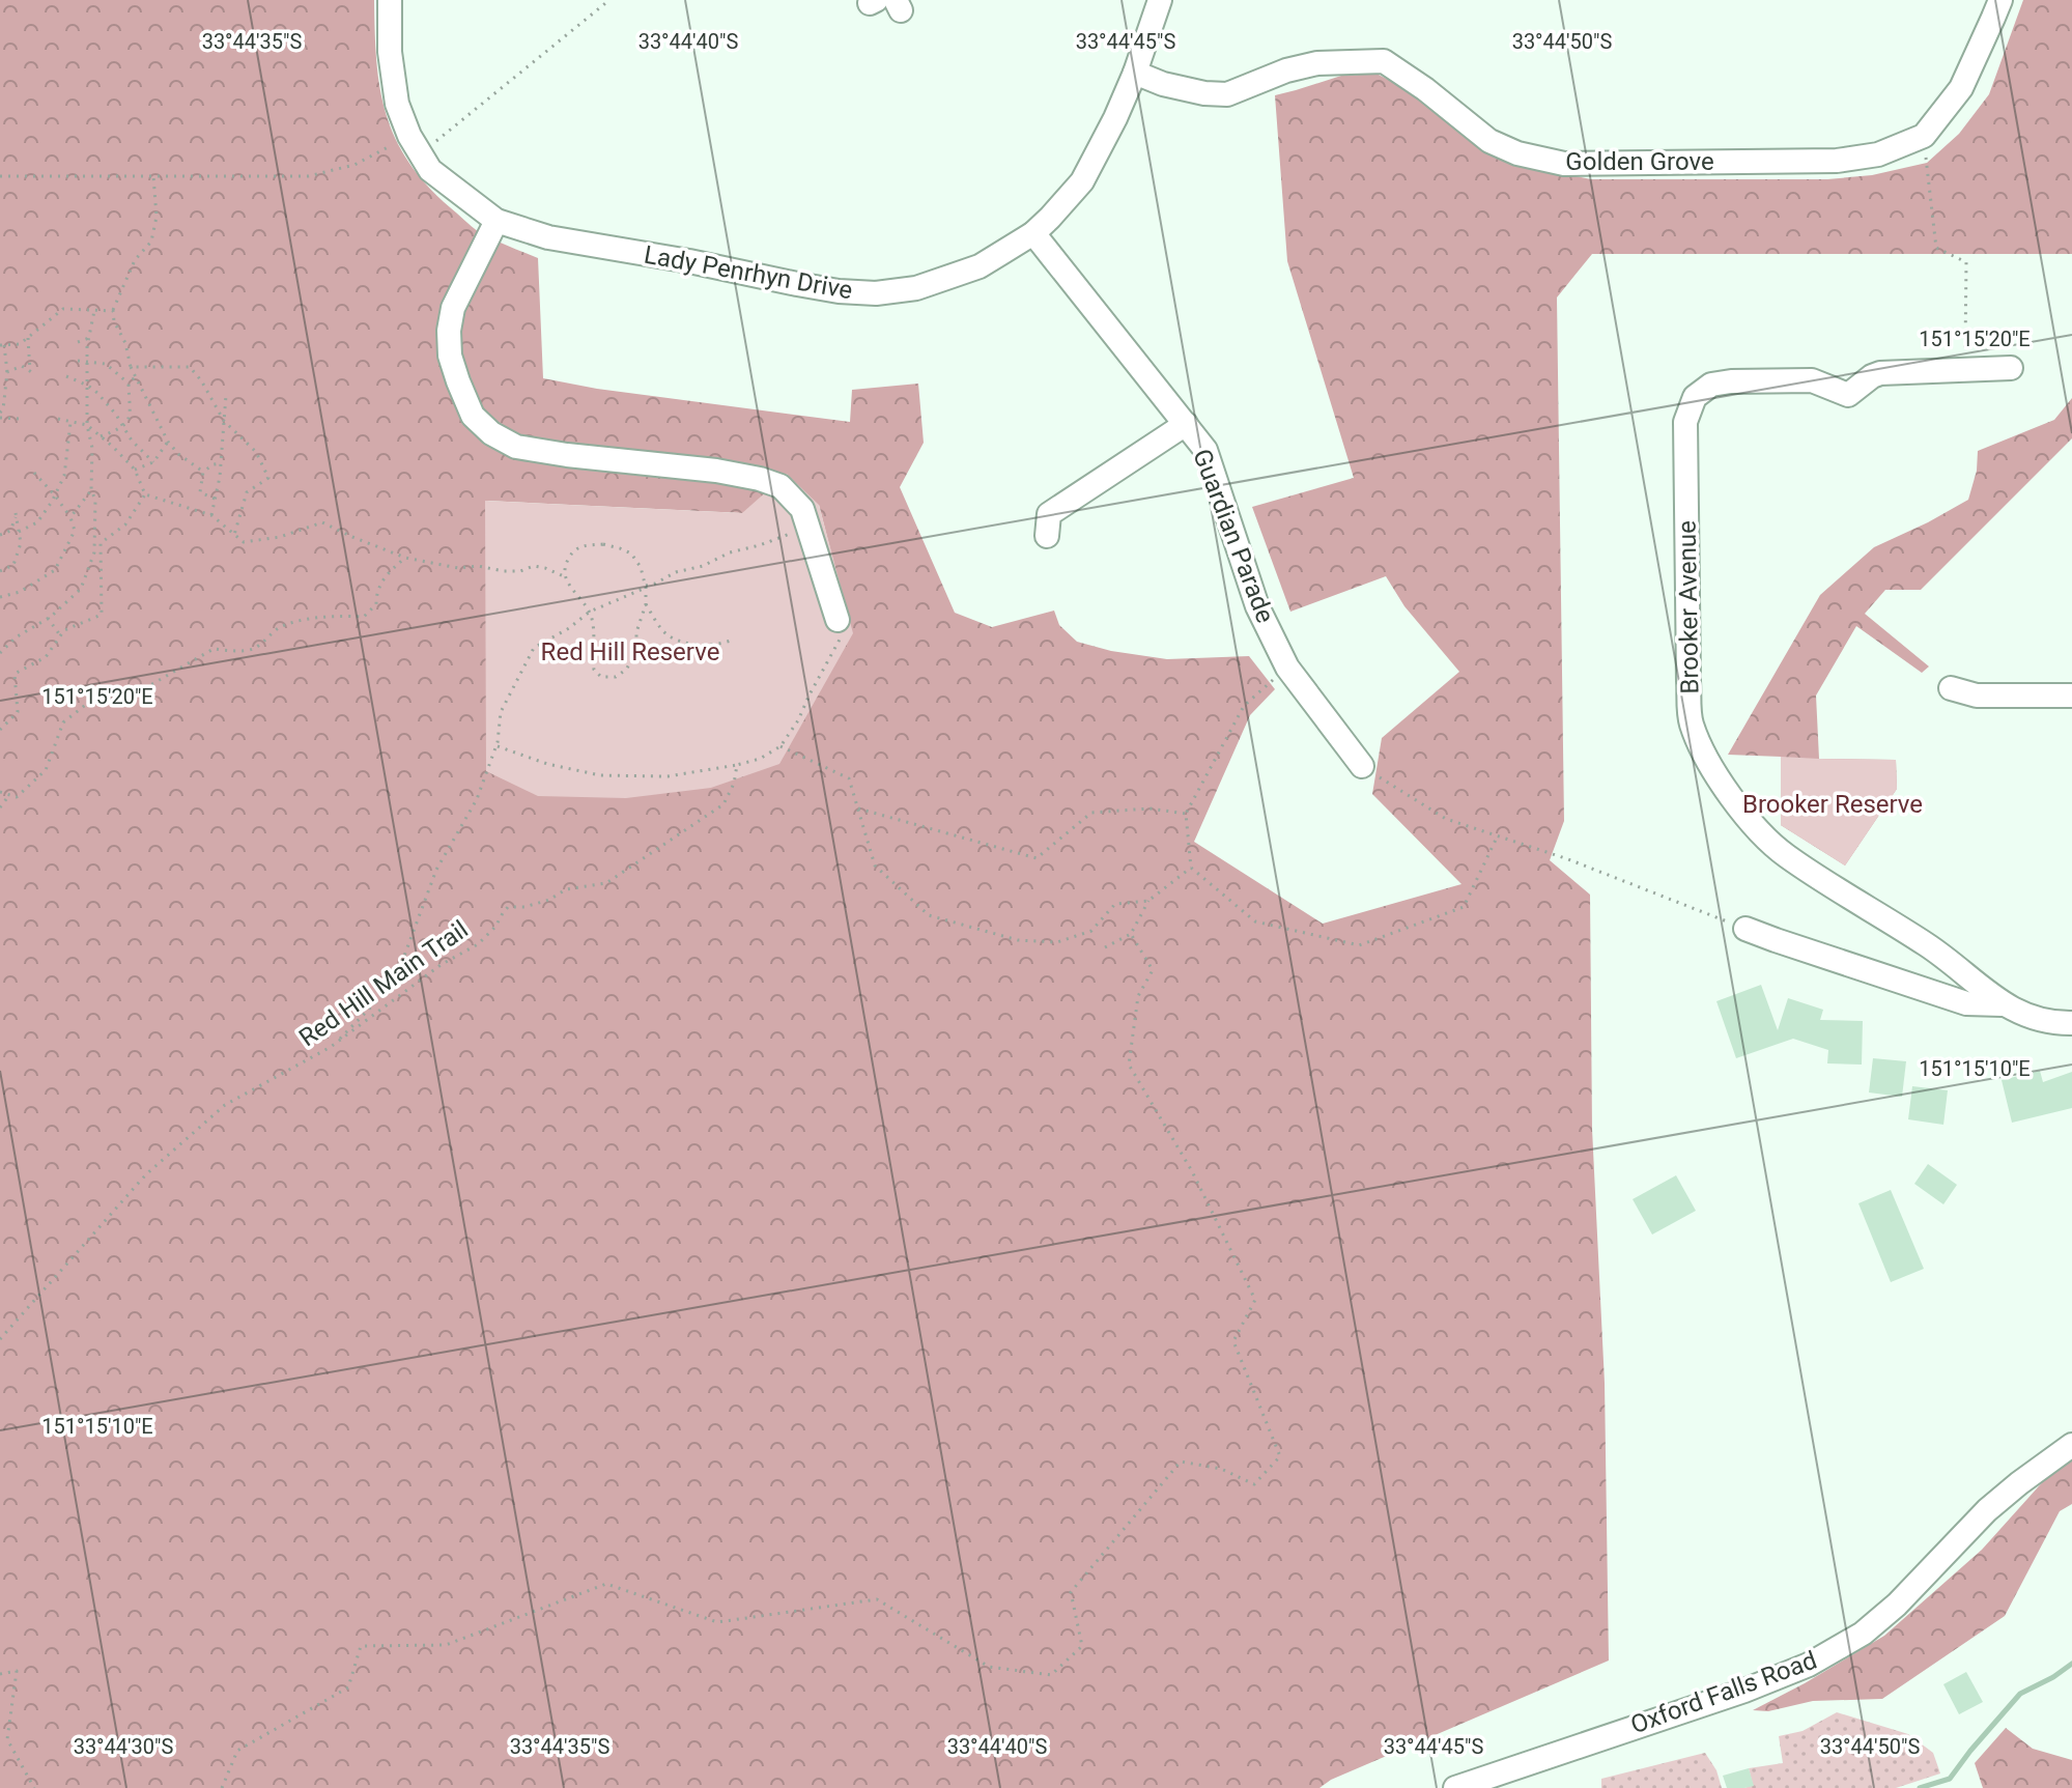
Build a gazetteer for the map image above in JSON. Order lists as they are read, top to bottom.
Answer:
{
  "streets": {
    "street": [
      "Golden Grove",
      "Lady Penrhyn Drive",
      "Guardian Parade",
      "Brooker Avenue",
      "Oxford Falls Road"
    ],
    "path": ["Red Hill Main Trail"]
  },
  "crossings": [
    ["Golden Grove", "Lady Penrhyn Drive"],
    ["Lady Penrhyn Drive", "Guardian Parade"]
  ],
  "parks": ["Red Hill Reserve", "Brooker Reserve"],
  "coordinates": [
    "33°44'35\"S",
    "33°44'40\"S",
    "33°44'45\"S",
    "33°44'50\"S",
    "151°15'20\"E",
    "151°15'10\"E",
    "33°44'30\"S"
  ]
}
